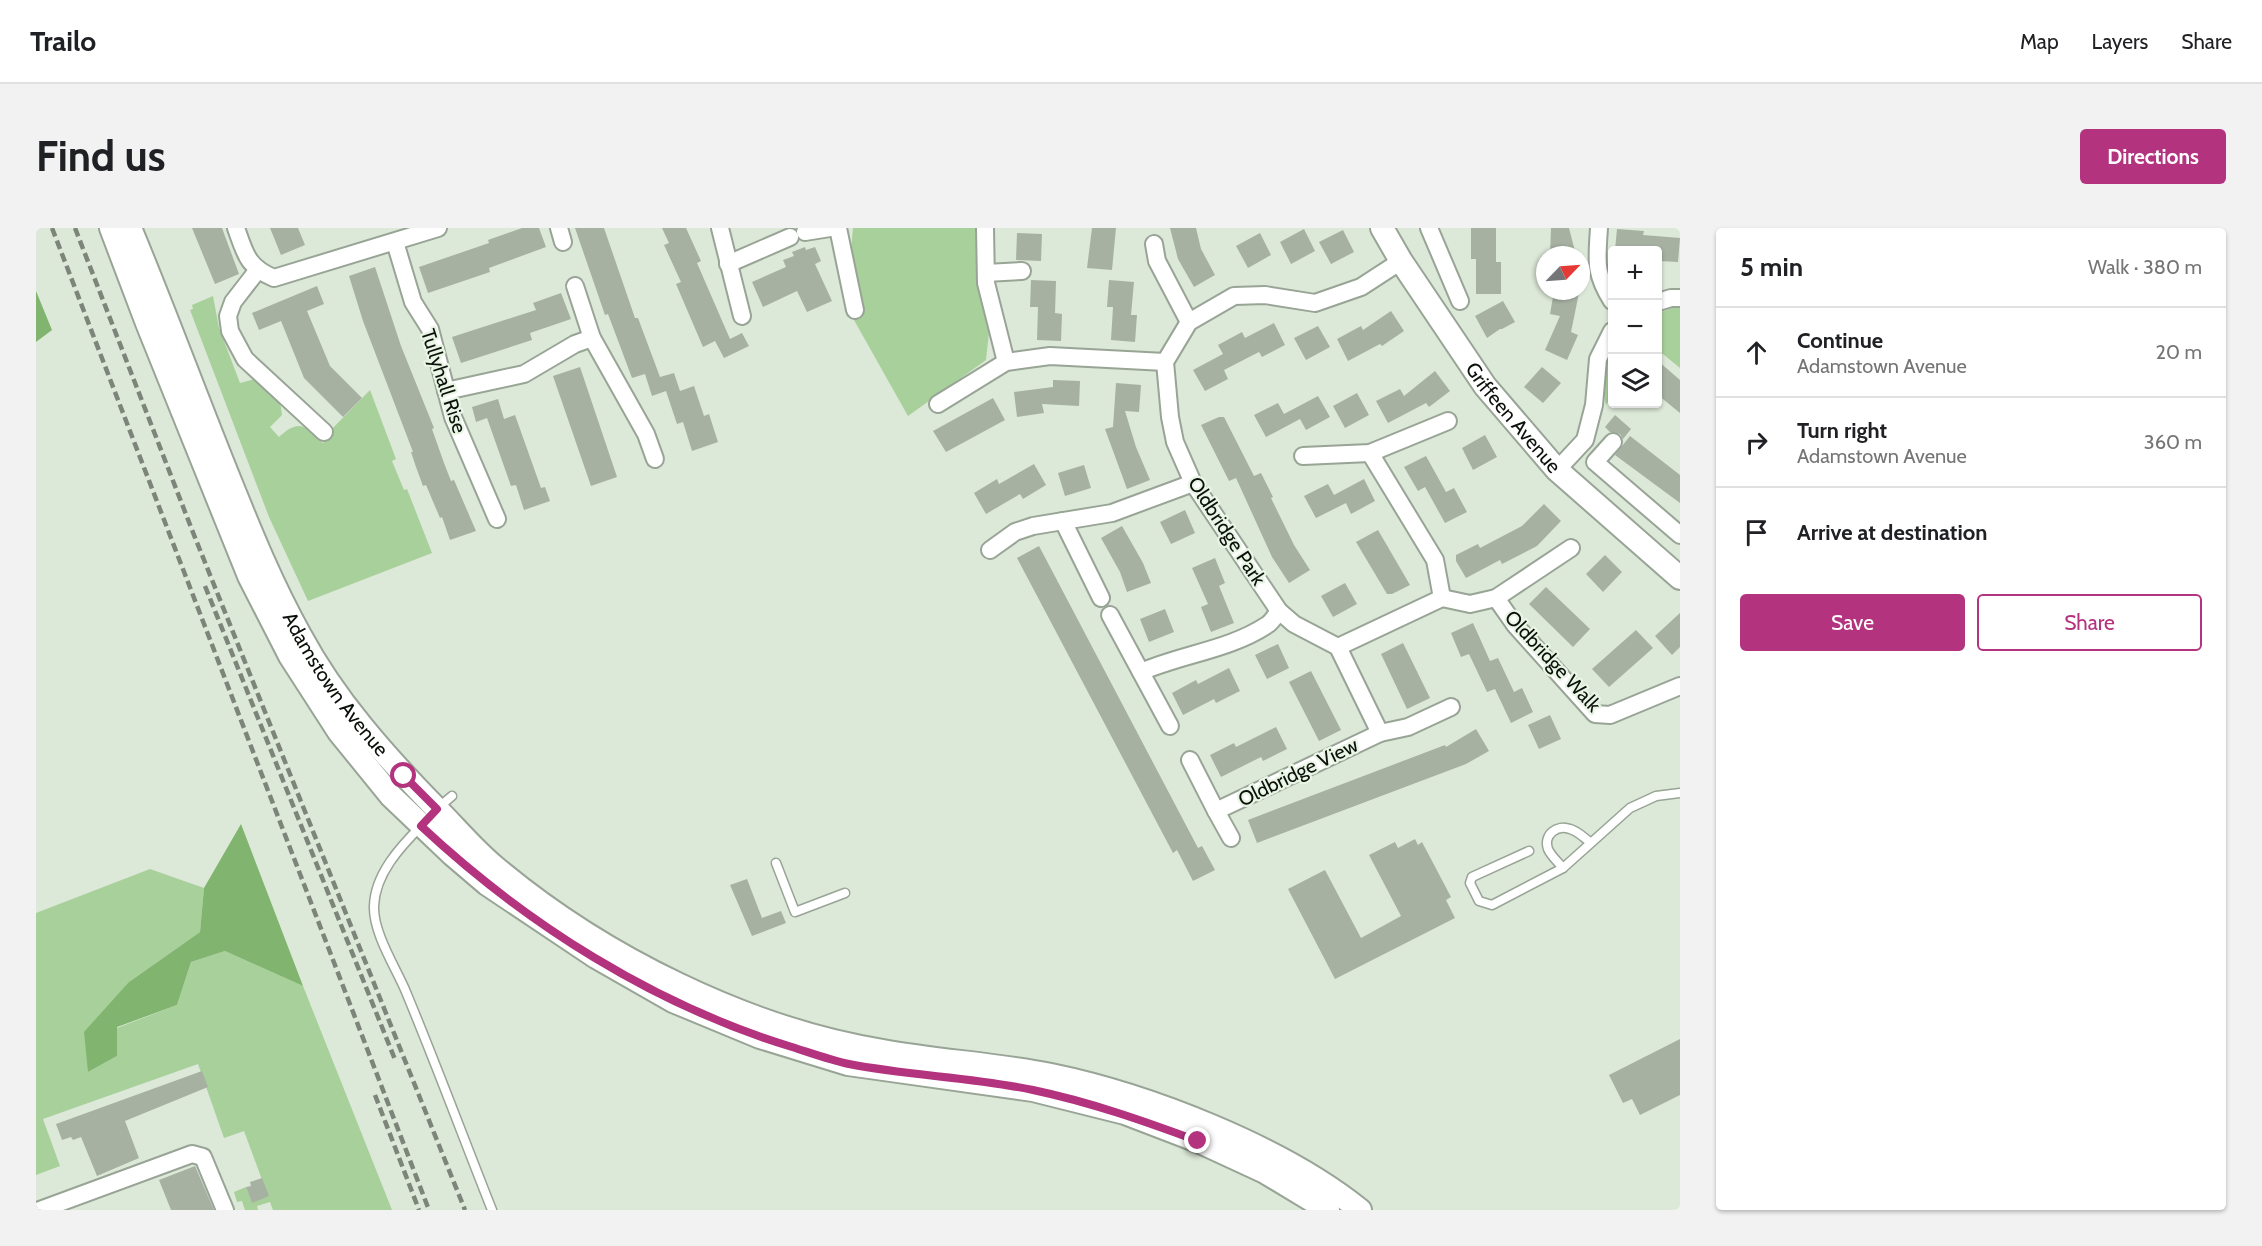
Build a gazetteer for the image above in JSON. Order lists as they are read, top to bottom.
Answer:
{
  "streets": {
    "street": [
      "Tullyhall Rise",
      "Griffeen Avenue",
      "Oldbridge Park",
      "Oldbridge Walk",
      "Adamstown Avenue",
      "Oldbridge View"
    ]
  },
  "crossings": [
    ["Oldbridge Park", "Oldbridge View"]
  ],
  "north": "top right",
  "page": {
    "header": "Trailo",
    "nav": ["Map", "Layers", "Share"],
    "buttons": [
      "Directions",
      ["Save", "Share"]
    ],
    "title": "Find us",
    "heading": ["5 min", "Walk · 380 m"],
    "map_buttons": ["+", "−"],
    "list": [
      ["Continue", "Adamstown Avenue", "20 m"],
      ["Turn right", "Adamstown Avenue", "360 m"],
      "Arrive at destination"
    ]
  }
}
